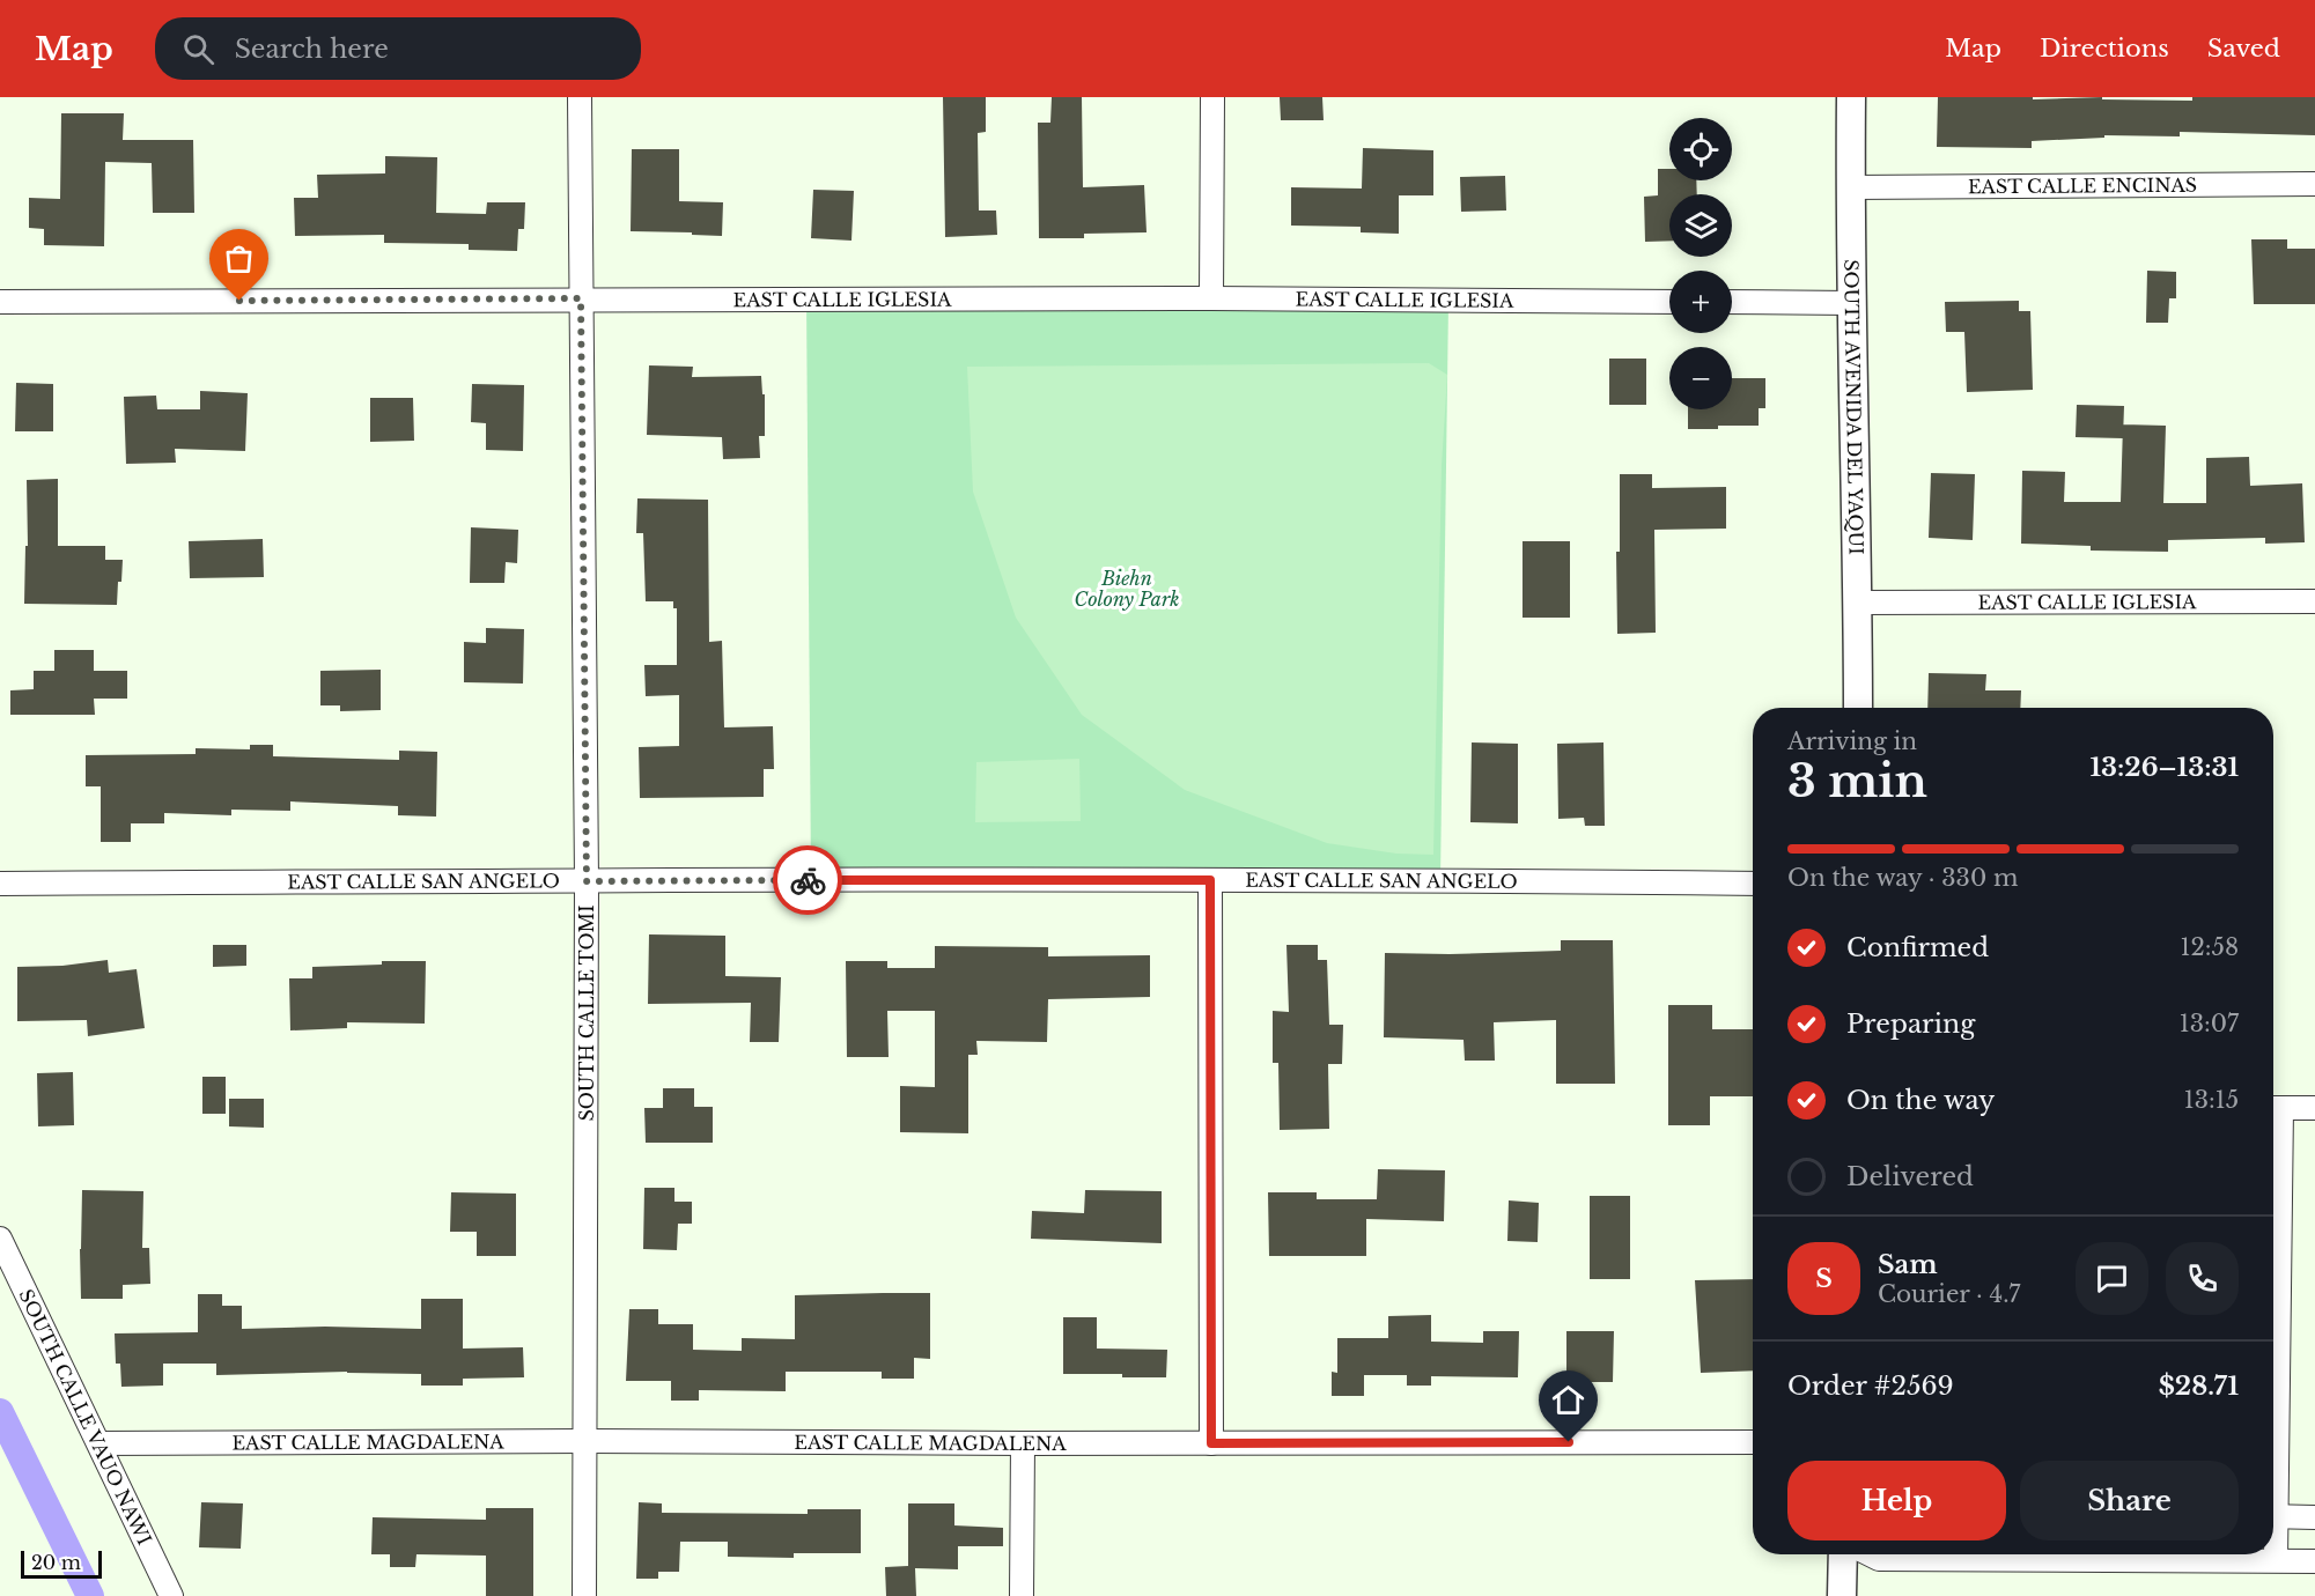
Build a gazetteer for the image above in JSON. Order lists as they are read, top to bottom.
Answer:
{
  "streets": {
    "street": [
      "EAST CALLE ENCINAS",
      "EAST CALLE IGLESIA",
      "SOUTH AVENIDA DEL YAQUI",
      "EAST CALLE SAN ANGELO",
      "SOUTH CALLE TOMI",
      "SOUTH CALLE VAUO NAWI",
      "EAST CALLE MAGDALENA"
    ]
  },
  "crossings": [
    ["EAST CALLE ENCINAS", "SOUTH AVENIDA DEL YAQUI"],
    ["EAST CALLE IGLESIA", "SOUTH AVENIDA DEL YAQUI"],
    ["EAST CALLE IGLESIA", "SOUTH CALLE TOMI"],
    ["EAST CALLE SAN ANGELO", "SOUTH CALLE TOMI"],
    ["SOUTH CALLE TOMI", "EAST CALLE MAGDALENA"],
    ["SOUTH CALLE VAUO NAWI", "EAST CALLE MAGDALENA"]
  ],
  "parks": ["Biehn Colony Park"],
  "scale_bar": "20 m",
  "page": {
    "header": "Map",
    "search": "Search here",
    "nav": ["Map", "Directions", "Saved"],
    "map_buttons": ["+", "−"],
    "heading": ["3 min", "Arriving in", "13:26–13:31"],
    "panel": [
      "Sam",
      "Courier · 4.7",
      "Order #2569",
      "$28.71"
    ],
    "bar": "On the way · 330 m",
    "list": [
      ["Confirmed", "12:58"],
      ["Preparing", "13:07"],
      ["On the way", "13:15"],
      "Delivered"
    ],
    "round": "S",
    "buttons": ["Help", "Share"],
    "scale": "20 m"
  }
}
